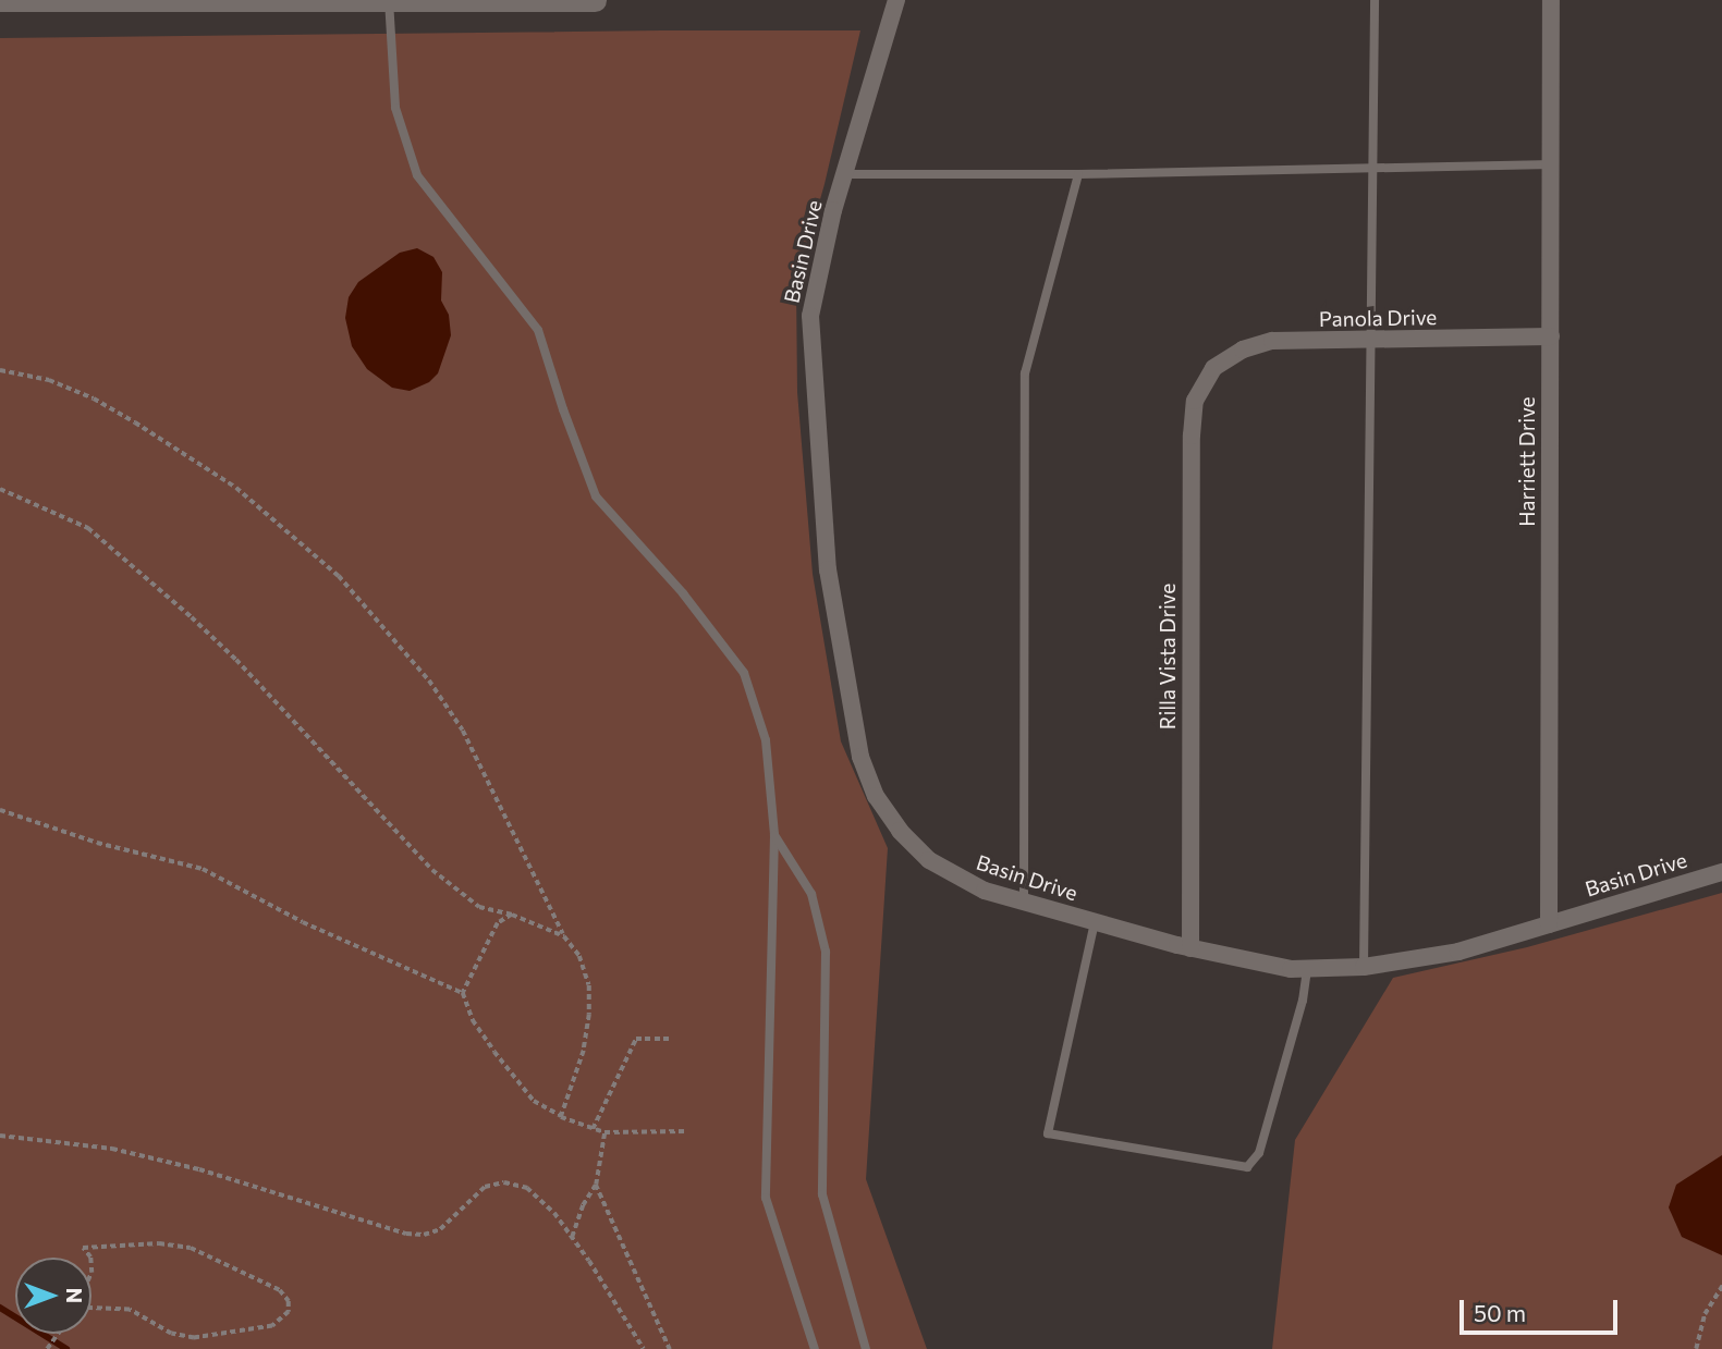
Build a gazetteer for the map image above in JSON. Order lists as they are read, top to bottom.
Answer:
{
  "streets": {
    "street": [
      "Basin Drive",
      "Panola Drive",
      "Harriett Drive",
      "Rilla Vista Drive"
    ]
  },
  "crossings": [
    ["Basin Drive", "Harriett Drive"],
    ["Basin Drive", "Rilla Vista Drive"],
    ["Panola Drive", "Harriett Drive"],
    ["Panola Drive", "Rilla Vista Drive"]
  ],
  "scale_bar": "50 m",
  "north": "right"
}
